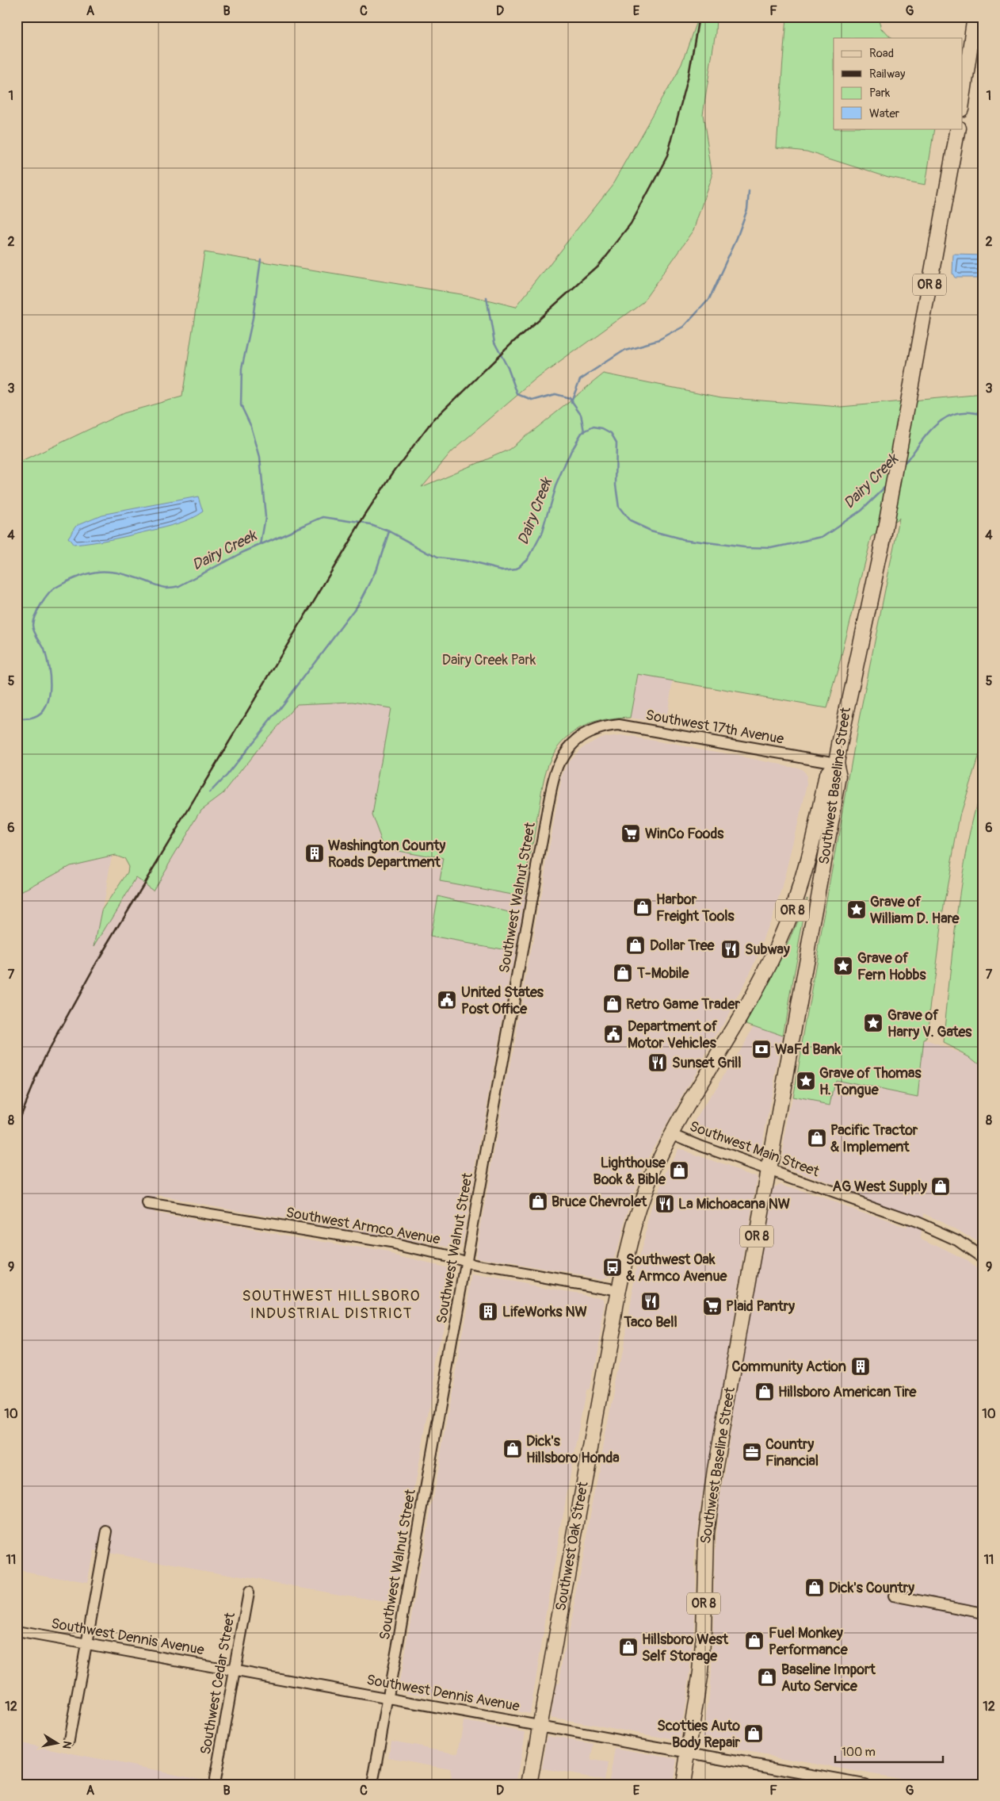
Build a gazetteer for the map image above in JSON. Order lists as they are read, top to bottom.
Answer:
{
  "streets": {
    "highway": ["OR 8", "Southwest Baseline Street", "Southwest Oak Street"],
    "street": [
      "Southwest 17th Avenue",
      "Southwest Walnut Street",
      "Southwest Main Street",
      "Southwest Armco Avenue",
      "Southwest Dennis Avenue",
      "Southwest Cedar Street"
    ]
  },
  "crossings": [
    ["Southwest 17th Avenue", "Southwest Baseline Street"],
    ["Southwest 17th Avenue", "Southwest Walnut Street"],
    ["Southwest 17th Avenue", "Southwest Oak Street"],
    ["Southwest Baseline Street", "Southwest Main Street"],
    ["Southwest Baseline Street", "Southwest Oak Street"],
    ["Southwest Baseline Street", "Southwest Dennis Avenue"],
    ["Southwest Walnut Street", "Southwest Armco Avenue"],
    ["Southwest Walnut Street", "Southwest Dennis Avenue"],
    ["Southwest Main Street", "Southwest Oak Street"],
    ["Southwest Armco Avenue", "Southwest Oak Street"],
    ["Southwest Oak Street", "Southwest Dennis Avenue"],
    ["Southwest Dennis Avenue", "Southwest Cedar Street"]
  ],
  "districts": ["SOUTHWEST HILLSBORO INDUSTRIAL DISTRICT"],
  "water": ["Dairy Creek"],
  "parks": ["Dairy Creek Park"],
  "places": {
    "supermarket": ["WinCo Foods", "Plaid Pantry"],
    "building": ["Washington County Roads Department", "LifeWorks NW", "Community Action"],
    "shop": [
      "Harbor Freight Tools",
      "Dollar Tree",
      "T-Mobile",
      "Retro Game Trader",
      "Pacific Tractor & Implement",
      "Lighthouse Book & Bible",
      "AG West Supply",
      "Bruce Chevrolet",
      "Hillsboro American Tire",
      "Dick's Hillsboro Honda",
      "Dick's Country",
      "Fuel Monkey Performance",
      "Hillsboro West Self Storage",
      "Baseline Import Auto Service",
      "Scotties Auto Body Repair"
    ],
    "place": [
      "Grave of William D. Hare",
      "Grave of Fern Hobbs",
      "Grave of Harry V. Gates",
      "Grave of Thomas H. Tongue"
    ],
    "restaurant": [
      "Subway",
      "Sunset Grill",
      "La Michoacana NW",
      "Taco Bell"
    ],
    "public building": ["United States Post Office", "Department of Motor Vehicles"],
    "bank": ["WaFd Bank"],
    "bus stop": ["Southwest Oak & Armco Avenue"],
    "office": ["Country Financial"]
  },
  "legend": [
    "Road",
    "Railway",
    "Park",
    "Water"
  ],
  "scale_bar": "100 m",
  "north": "right",
  "grid": {
    "columns": [
      "A",
      "B",
      "C",
      "D",
      "E",
      "F",
      "G"
    ],
    "rows": [
      "1",
      "2",
      "3",
      "4",
      "5",
      "6",
      "7",
      "8",
      "9",
      "10",
      "11",
      "12"
    ]
  }
}
